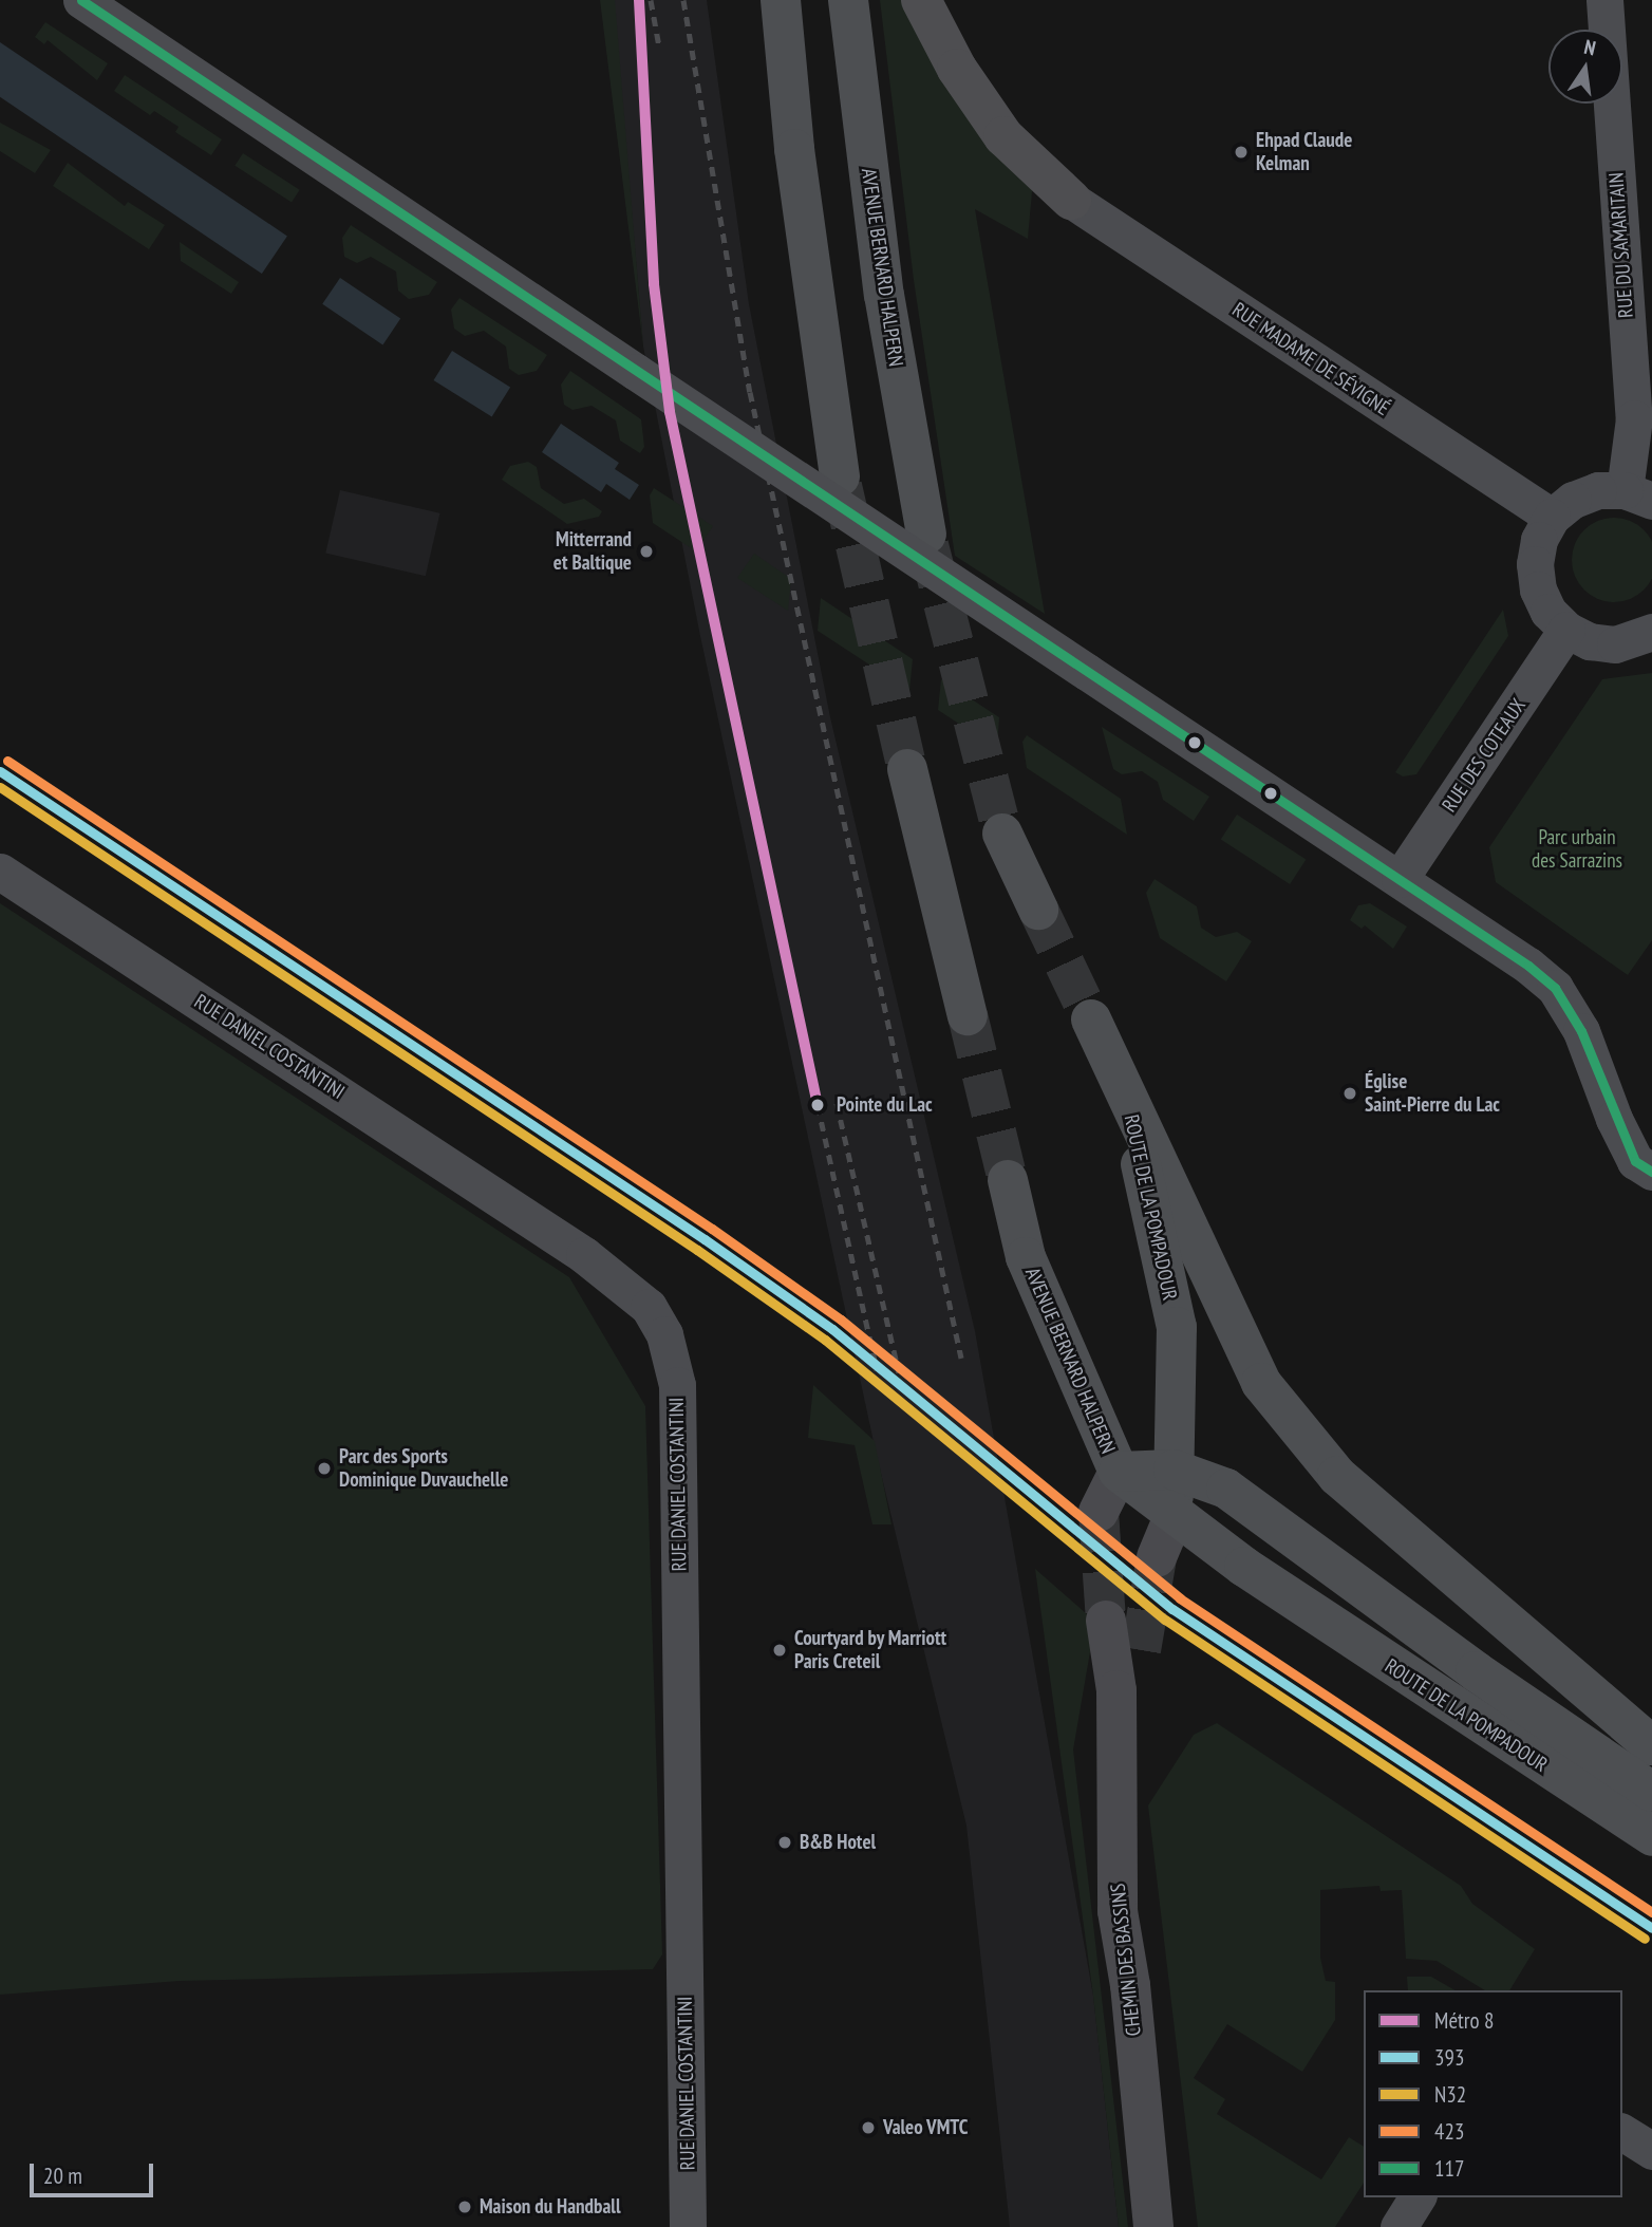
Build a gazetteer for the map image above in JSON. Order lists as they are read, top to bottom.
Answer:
{
  "streets": {
    "main road": ["AVENUE BERNARD HALPERN", "ROUTE DE LA POMPADOUR", "CHEMIN DES BASSINS"],
    "street": [
      "RUE DU SAMARITAIN",
      "RUE MADAME DE SÉVIGNÉ",
      "RUE DES COTEAUX",
      "RUE DANIEL COSTANTINI"
    ]
  },
  "crossings": [
    ["AVENUE BERNARD HALPERN", "ROUTE DE LA POMPADOUR"]
  ],
  "parks": ["Parc urbain des Sarrazins"],
  "places": [
    "Ehpad Claude Kelman",
    "Mitterrand et Baltique",
    "Église Saint-Pierre du Lac",
    "Pointe du Lac",
    "Parc des Sports Dominique Duvauchelle",
    "Courtyard by Marriott Paris Creteil",
    "B&B Hotel",
    "Valeo VMTC",
    "Maison du Handball"
  ],
  "lines": [
    "metro line 8",
    "transit line 117",
    "transit line 423",
    "transit line 393",
    "transit line N32"
  ],
  "legend": [
    "Métro 8",
    "393",
    "N32",
    "423",
    "117"
  ],
  "scale_bar": "20 m",
  "north": "top"
}
